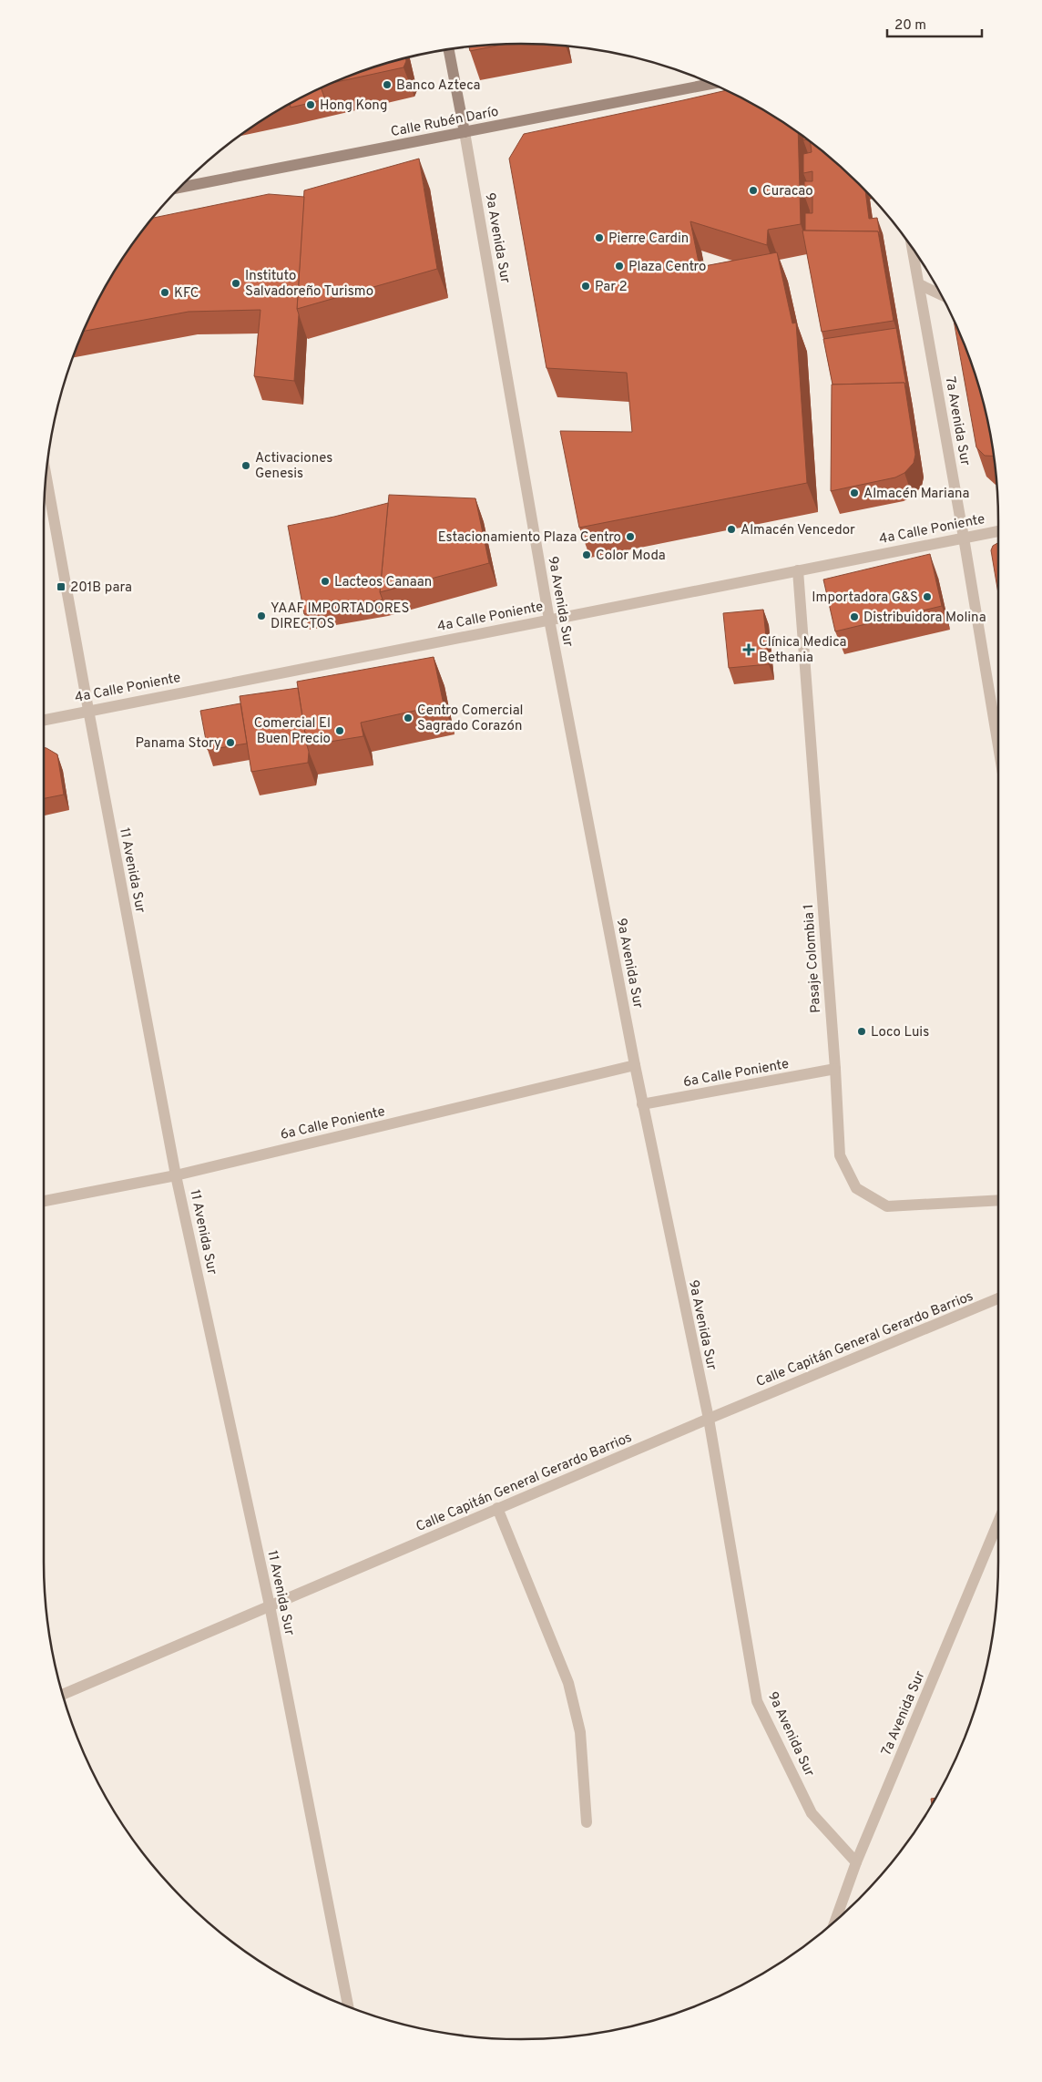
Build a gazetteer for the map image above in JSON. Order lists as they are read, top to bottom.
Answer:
{
  "streets": {
    "main road": ["Calle Rubén Darío", "9a Avenida Sur"],
    "street": [
      "7a Avenida Sur",
      "4a Calle Poniente",
      "11 Avenida Sur",
      "Pasaje Colombia 1",
      "6a Calle Poniente",
      "Calle Capitán General Gerardo Barrios"
    ]
  },
  "crossings": [
    ["Calle Rubén Darío", "9a Avenida Sur"],
    ["9a Avenida Sur", "7a Avenida Sur"],
    ["9a Avenida Sur", "4a Calle Poniente"],
    ["9a Avenida Sur", "6a Calle Poniente"],
    ["9a Avenida Sur", "Calle Capitán General Gerardo Barrios"],
    ["7a Avenida Sur", "4a Calle Poniente"],
    ["4a Calle Poniente", "11 Avenida Sur"],
    ["4a Calle Poniente", "Pasaje Colombia 1"],
    ["11 Avenida Sur", "6a Calle Poniente"],
    ["11 Avenida Sur", "Calle Capitán General Gerardo Barrios"],
    ["Pasaje Colombia 1", "6a Calle Poniente"]
  ],
  "places": {
    "other": [
      "Banco Azteca",
      "Hong Kong",
      "Curacao",
      "Pierre Cardin",
      "Plaza Centro",
      "Instituto Salvadoreño Turismo",
      "Par 2",
      "KFC",
      "Activaciones Genesis",
      "Almacén Mariana",
      "Almacén Vencedor",
      "Estacionamiento Plaza Centro",
      "Color Moda",
      "Lacteos Canaan",
      "Importadora G&S",
      "YAAF IMPORTADORES DIRECTOS",
      "Distribuidora Molina",
      "Centro Comercial Sagrado Corazón",
      "Comercial El Buen Precio",
      "Panama Story",
      "Loco Luis"
    ],
    "transit": ["201B para"],
    "health": ["Clínica Medica Bethania"]
  },
  "scale_bar": "20 m"
}
